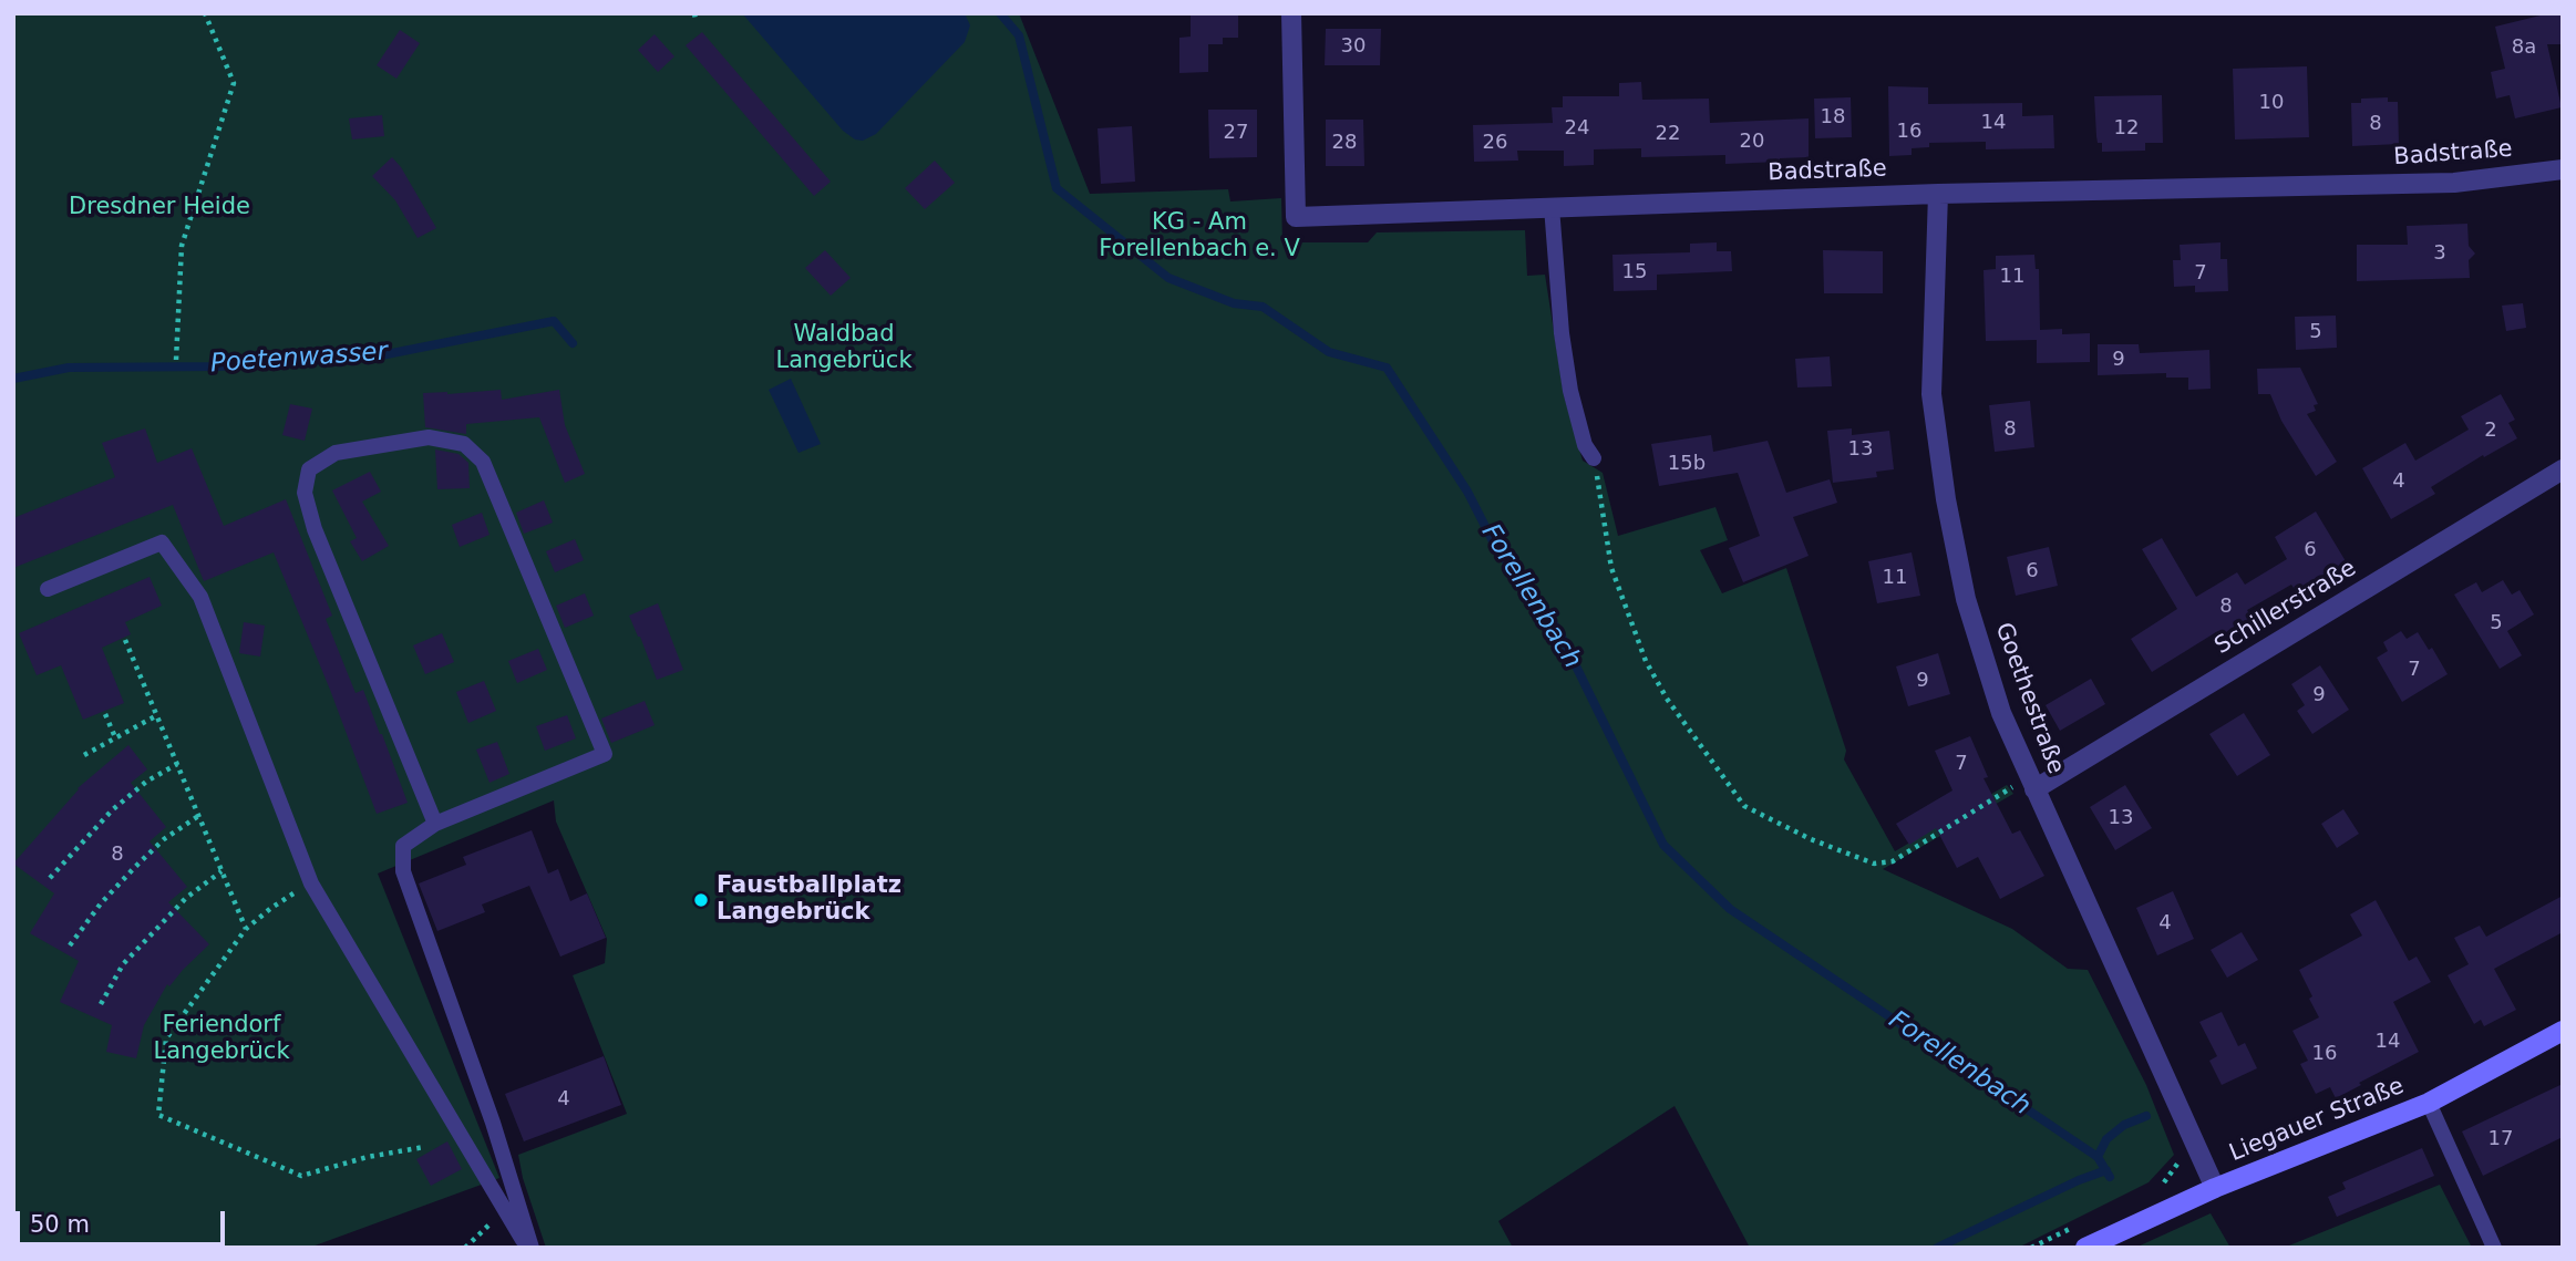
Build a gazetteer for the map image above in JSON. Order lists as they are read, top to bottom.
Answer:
{
  "streets": {
    "main road": ["Liegauer Straße"],
    "street": ["Badstraße", "Schillerstraße", "Goethestraße"]
  },
  "crossings": [
    ["Badstraße", "Goethestraße"],
    ["Schillerstraße", "Goethestraße"],
    ["Goethestraße", "Liegauer Straße"]
  ],
  "water": ["Poetenwasser", "Forellenbach"],
  "parks": [
    "Dresdner Heide",
    "KG - Am Forellenbach e. V",
    "Waldbad Langebrück",
    "Feriendorf Langebrück"
  ],
  "places": ["Faustballplatz Langebrück"],
  "house_numbers": [
    "30",
    "8a",
    "10",
    "18",
    "14",
    "8",
    "24",
    "12",
    "16",
    "27",
    "22",
    "20",
    "28",
    "26",
    "3",
    "15",
    "7",
    "11",
    "5",
    "9",
    "8",
    "2",
    "13",
    "15b",
    "4",
    "6",
    "6",
    "11",
    "8",
    "5",
    "7",
    "9",
    "9",
    "7",
    "13",
    "8",
    "4",
    "14",
    "16",
    "4",
    "17"
  ],
  "scale_bar": "50 m"
}
